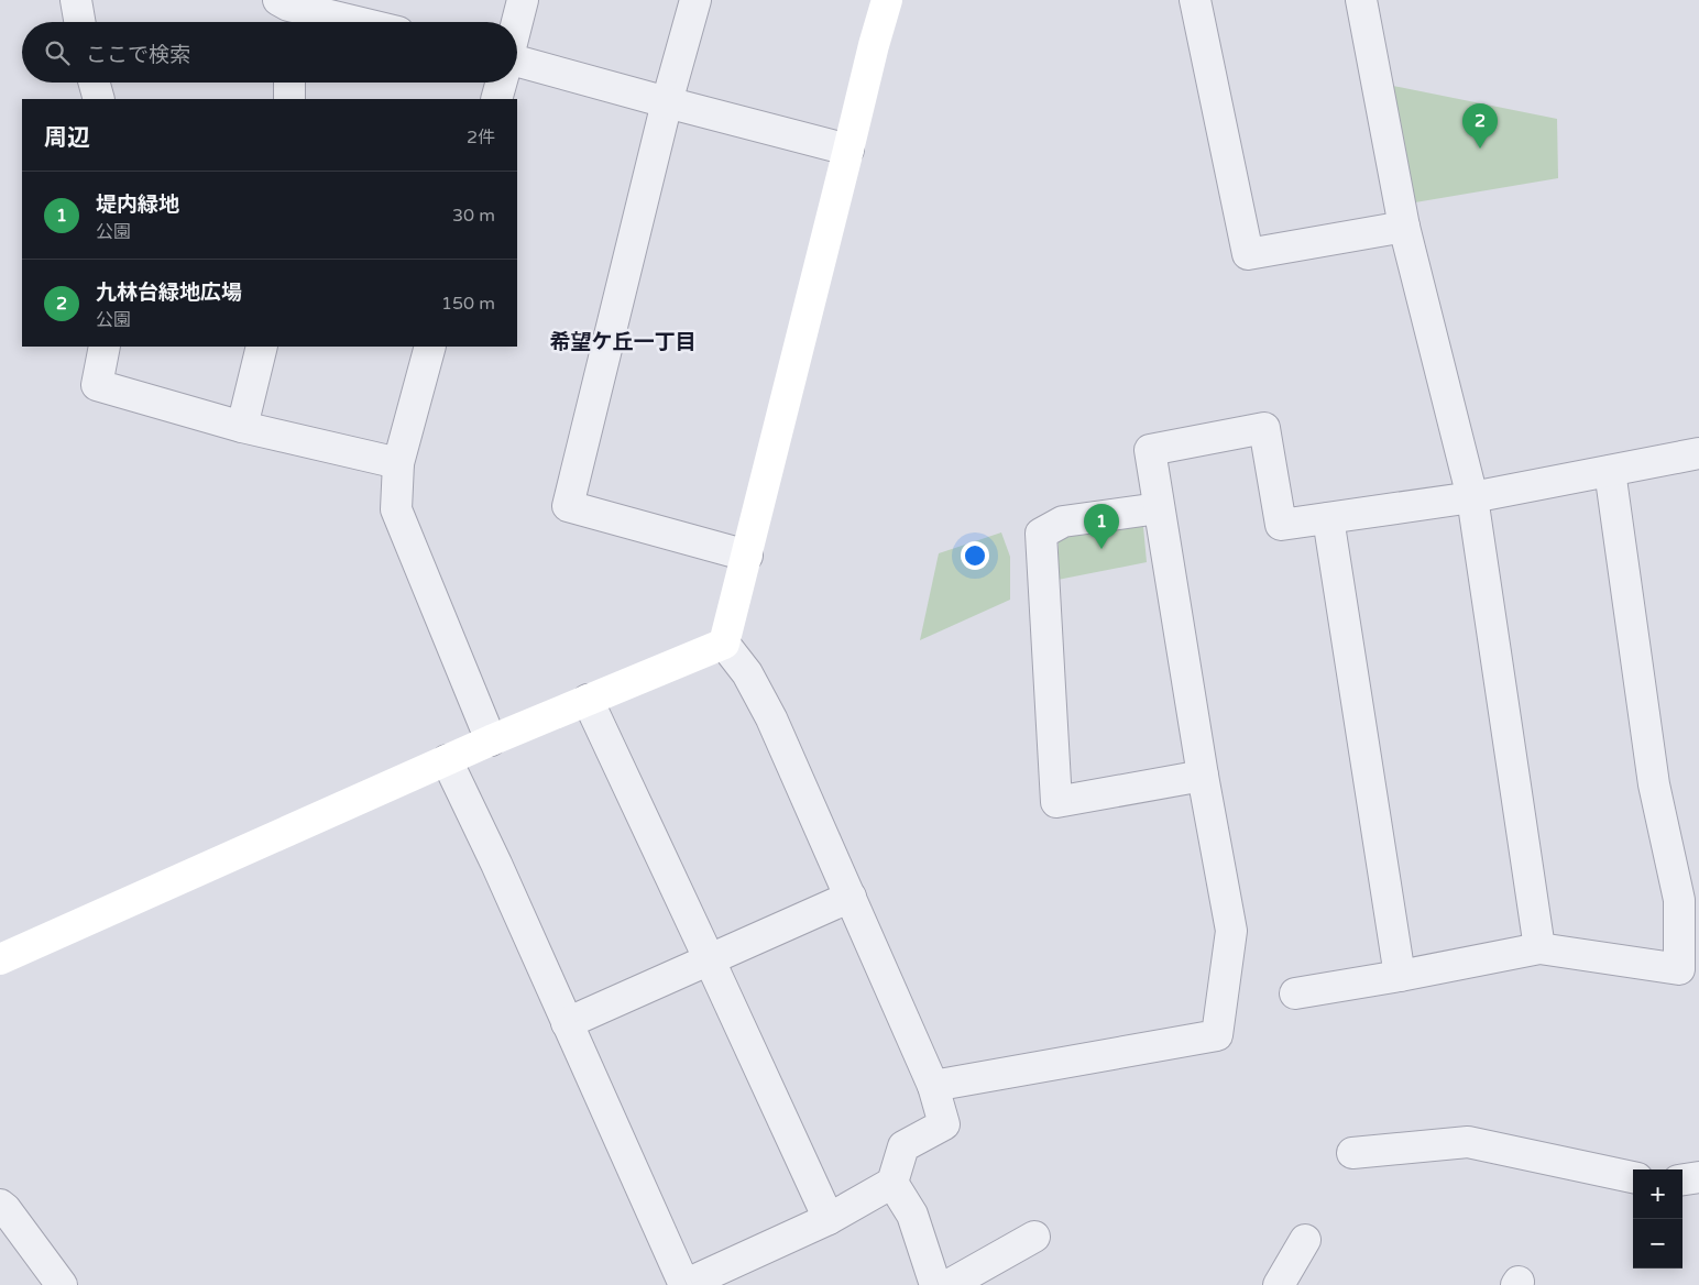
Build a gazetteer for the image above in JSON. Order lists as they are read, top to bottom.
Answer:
{
  "districts": ["希望ケ丘一丁目"],
  "page": {
    "search": "ここで検索",
    "heading": ["周辺", "2件"],
    "pins": ["2", "1"],
    "list": [
      {
        "mark": "1",
        "name": "堤内緑地",
        "note": "公園",
        "value": "30 m"
      },
      {
        "mark": "2",
        "name": "九林台緑地広場",
        "note": "公園",
        "value": "150 m"
      }
    ],
    "map_buttons": ["+", "−"]
  }
}
